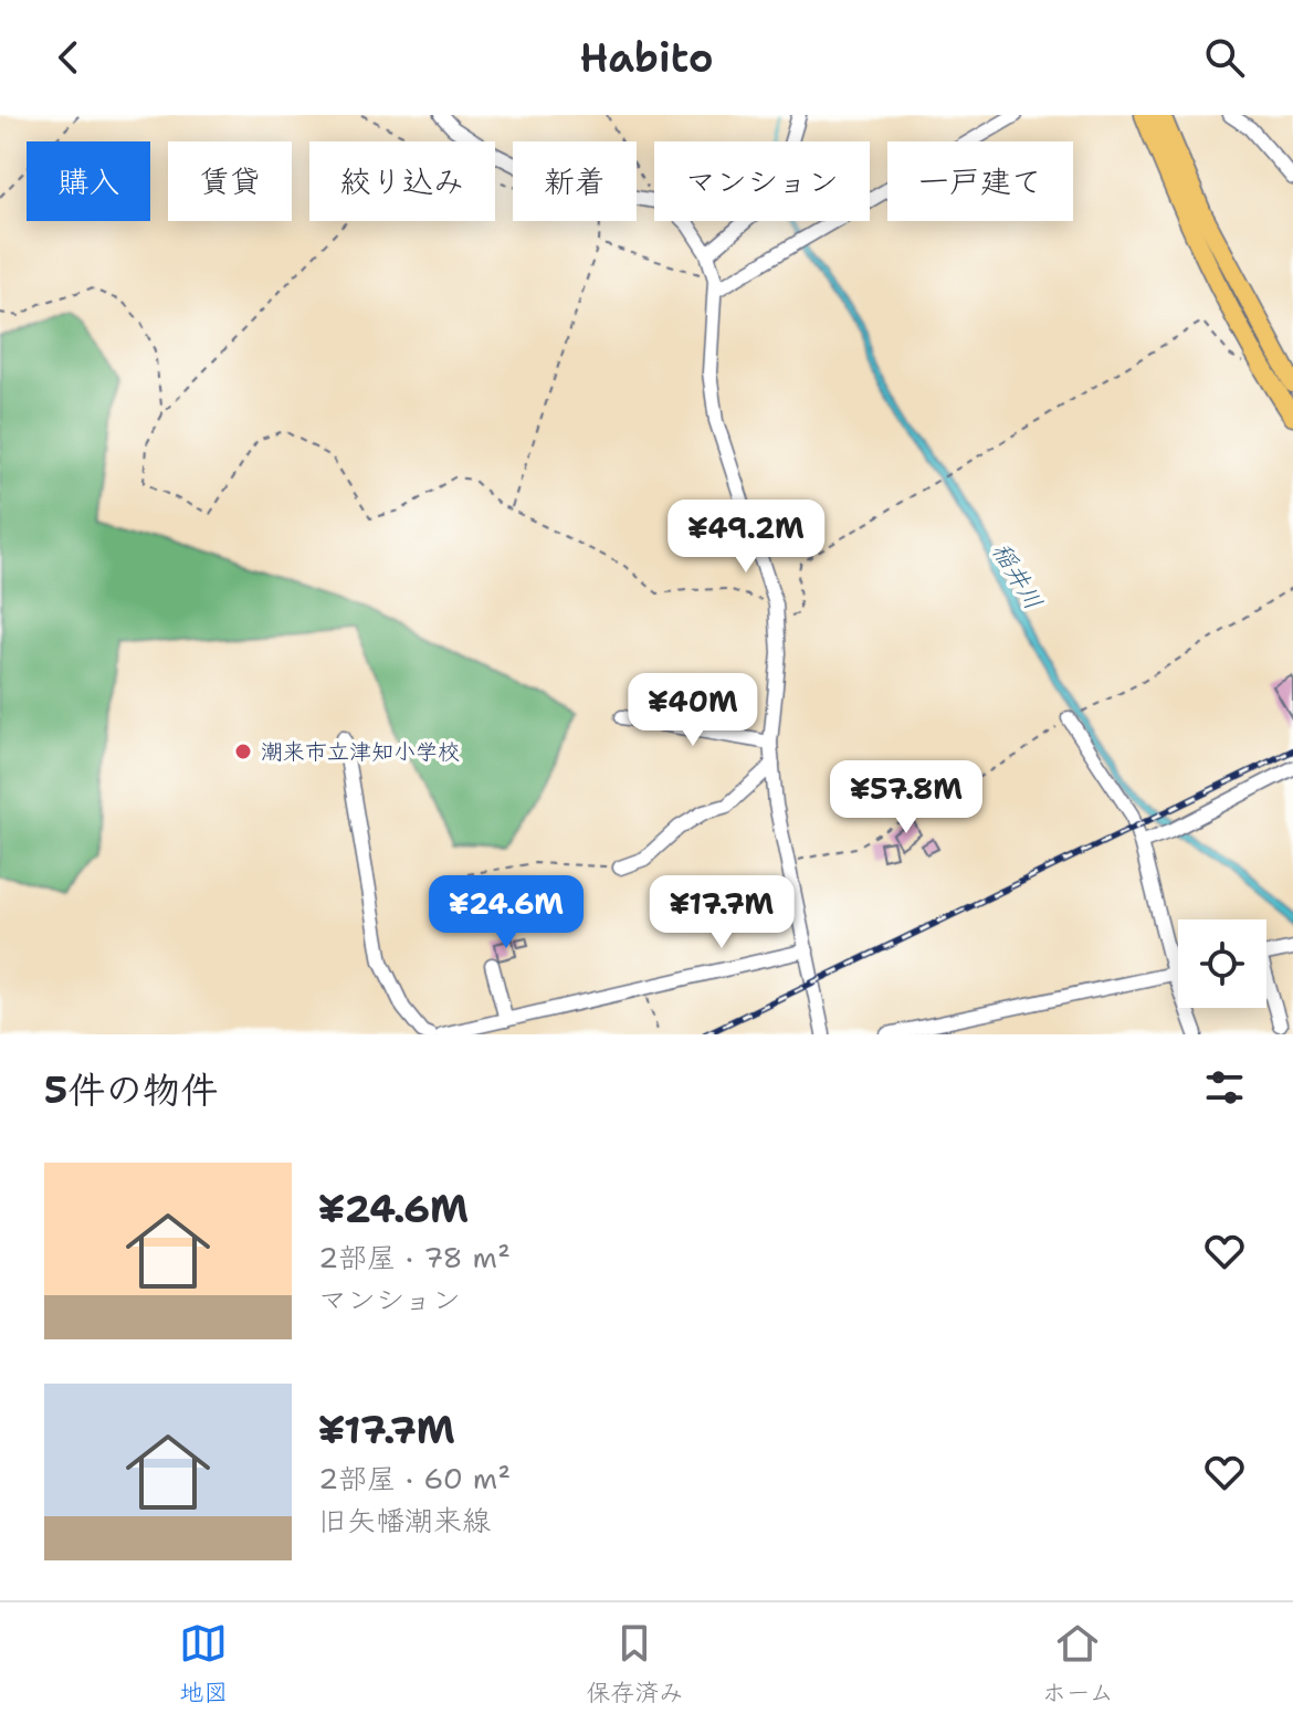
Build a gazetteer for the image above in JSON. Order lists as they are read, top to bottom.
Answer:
{
  "water": ["稲井川"],
  "places": ["潮来市立津知小学校"],
  "page": {
    "header": "Habito",
    "chip": [
      "購入",
      "賃貸",
      "絞り込み",
      "新着",
      "マンション",
      "一戸建て"
    ],
    "price": [
      "¥49.2M",
      "¥40M",
      "¥57.8M",
      "¥24.6M",
      "¥17.7M"
    ],
    "heading": "5件の物件",
    "list": [
      {
        "name": "¥24.6M",
        "note": "2部屋 · 78 m² · マンション"
      },
      {
        "name": "¥17.7M",
        "note": "2部屋 · 60 m² · 旧矢幡潮来線"
      }
    ],
    "tabs": ["地図", "保存済み", "ホーム"]
  }
}
